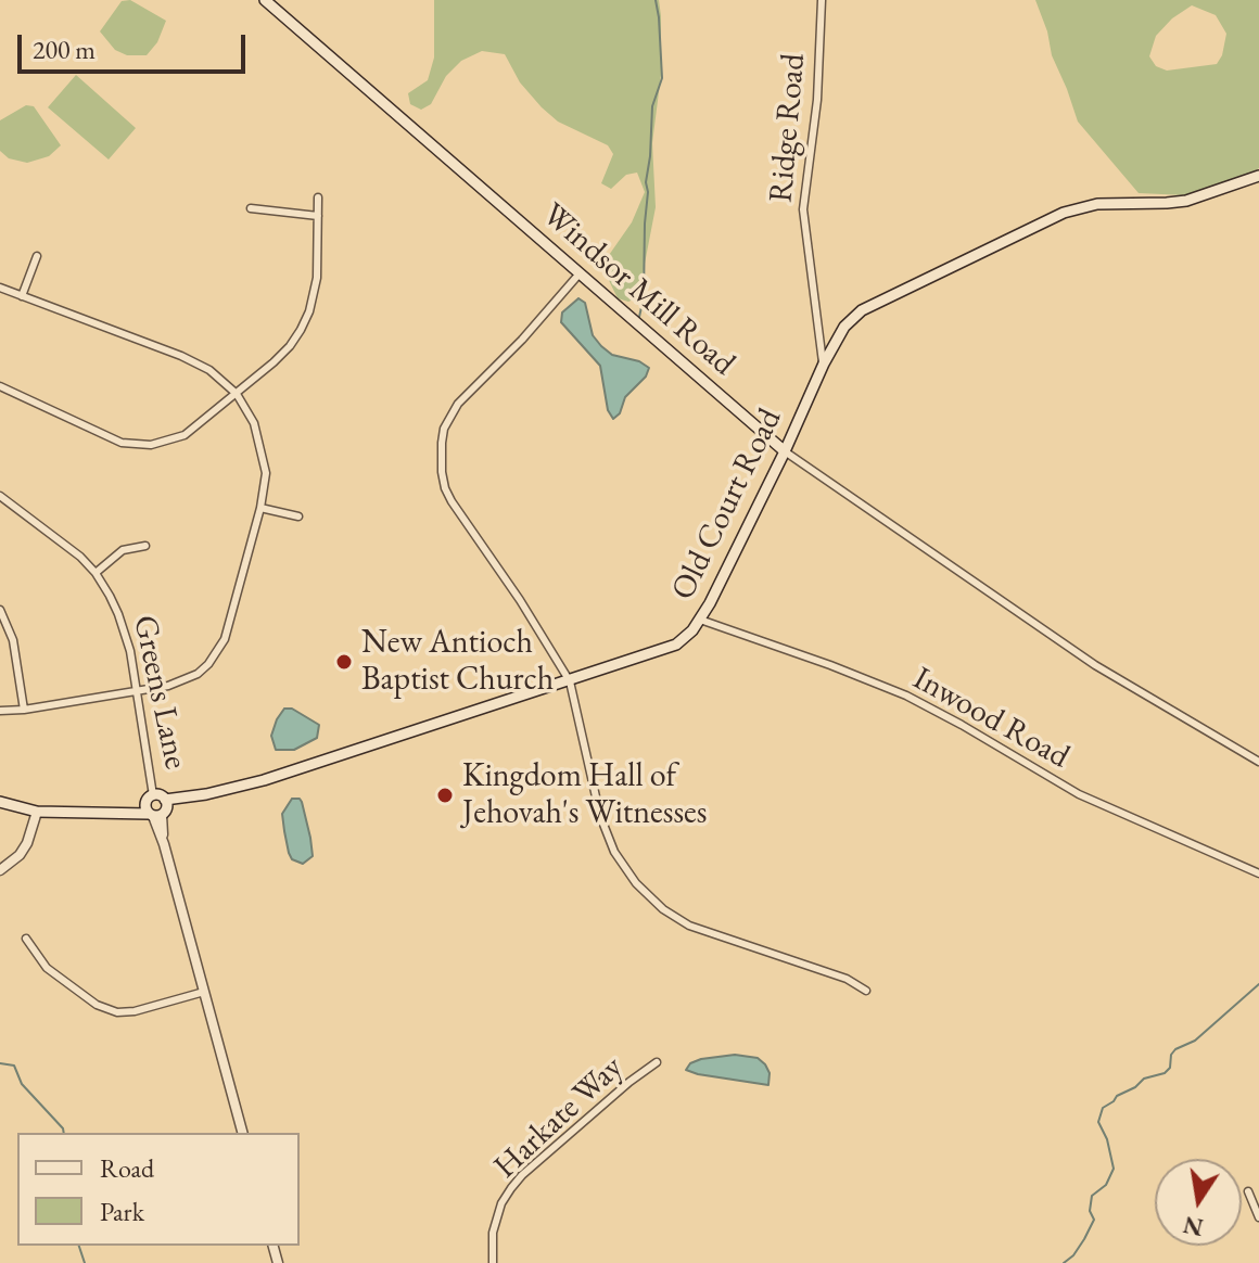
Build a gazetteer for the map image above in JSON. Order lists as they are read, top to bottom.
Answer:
{
  "streets": {
    "main road": ["Windsor Mill Road", "Old Court Road"],
    "street": [
      "Ridge Road",
      "Greens Lane",
      "Inwood Road",
      "Harkate Way"
    ]
  },
  "crossings": [
    ["Ridge Road", "Old Court Road"],
    ["Windsor Mill Road", "Old Court Road"],
    ["Old Court Road", "Greens Lane"],
    ["Old Court Road", "Inwood Road"]
  ],
  "places": ["New Antioch Baptist Church", "Kingdom Hall of Jehovah's Witnesses"],
  "legend": ["Road", "Park"],
  "scale_bar": "200 m",
  "north": "bottom"
}
